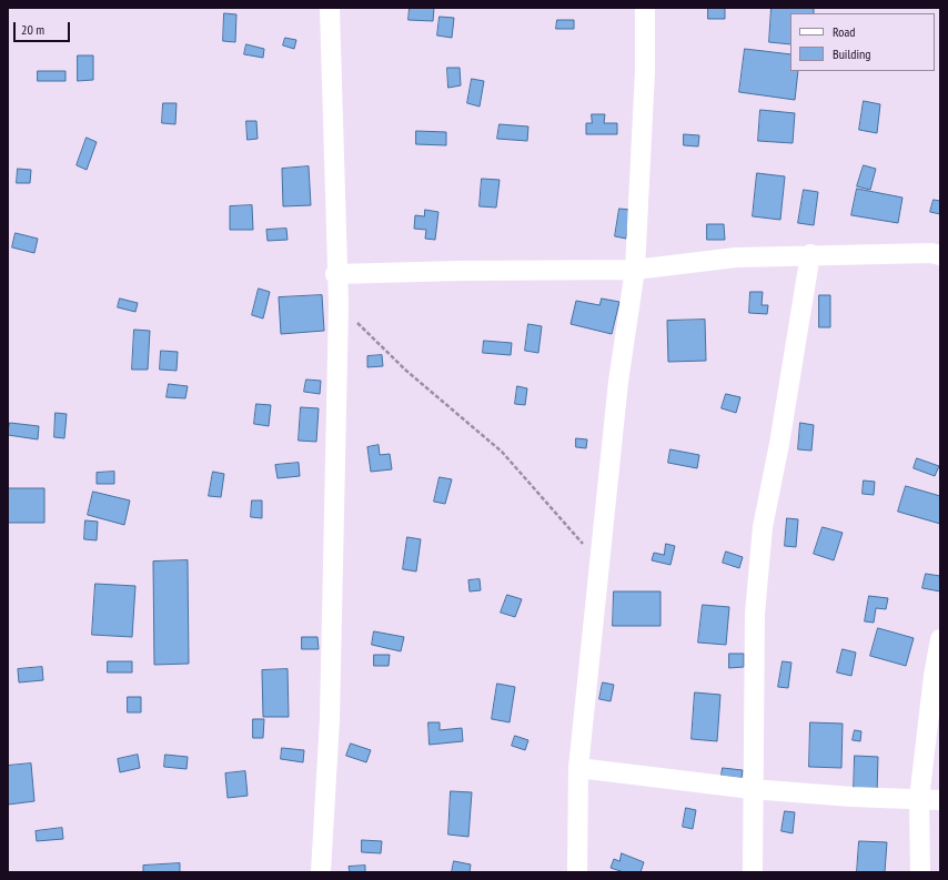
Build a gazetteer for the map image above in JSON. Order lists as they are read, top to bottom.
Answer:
{
  "legend": ["Road", "Building"],
  "scale_bar": "20 m"
}
